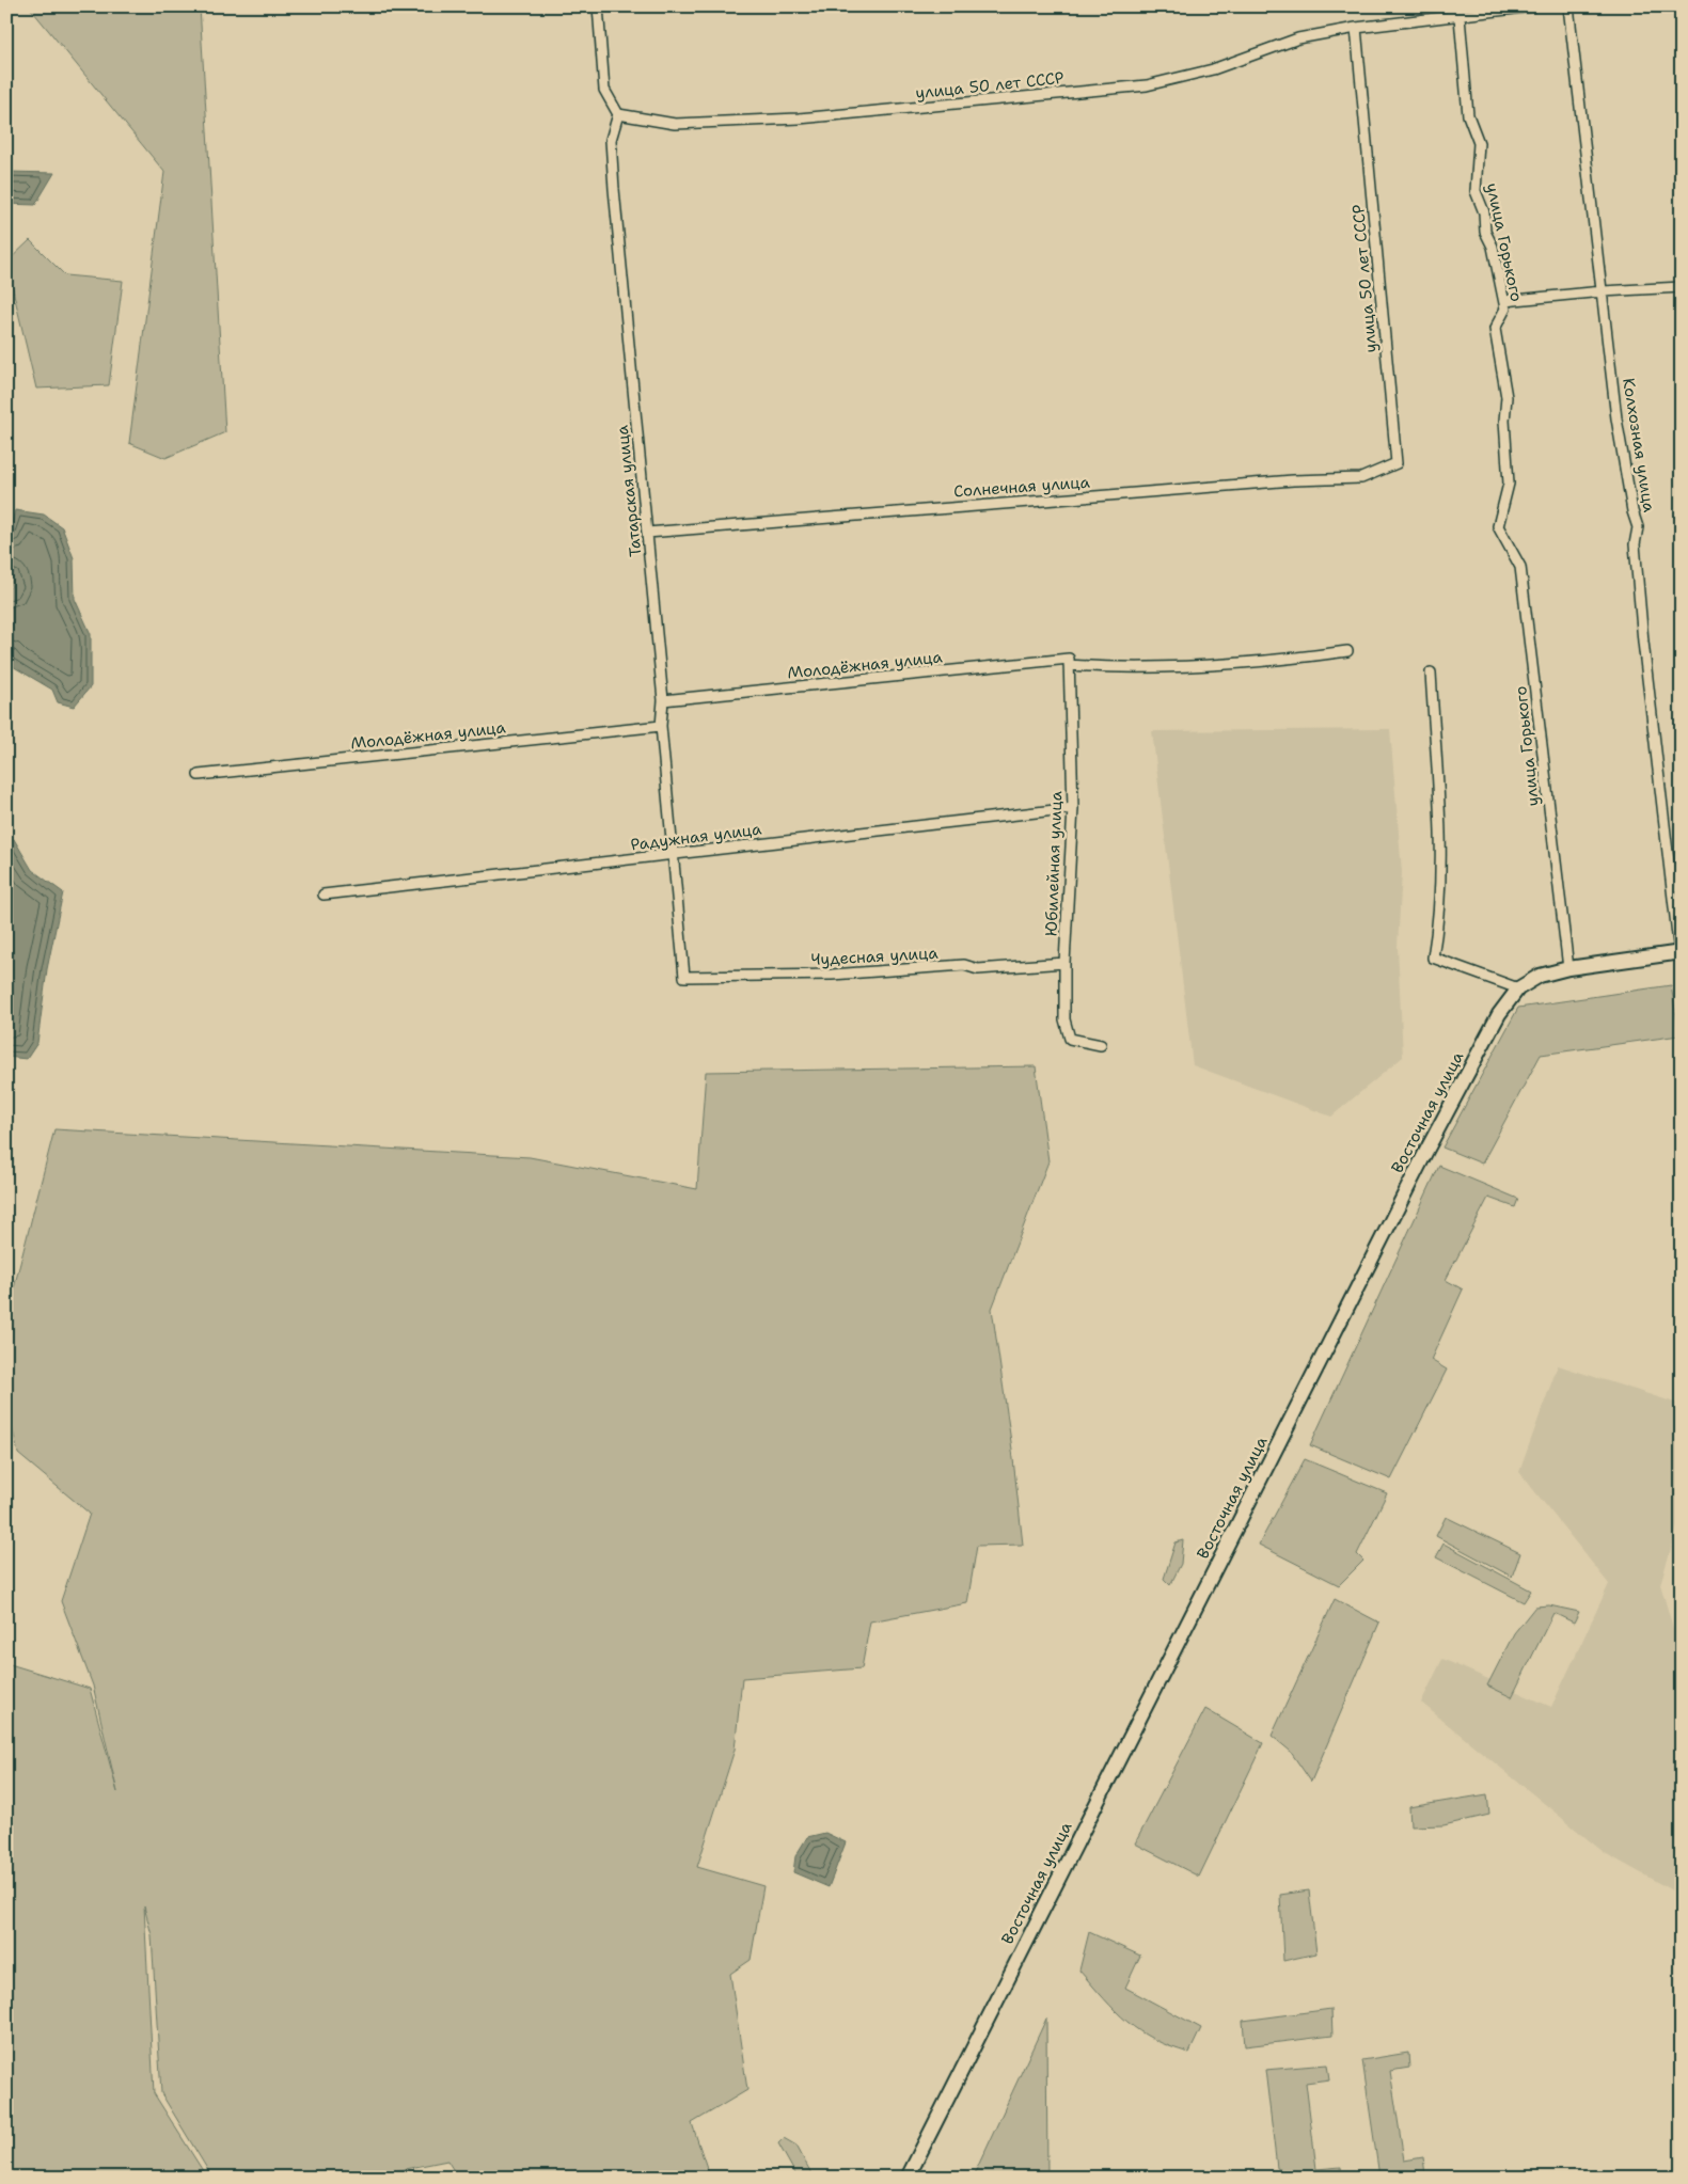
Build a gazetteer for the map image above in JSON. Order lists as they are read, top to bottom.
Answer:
{
  "streets": {
    "main road": ["Восточная улица"],
    "street": [
      "улица 50 лет СССР",
      "улица Горького",
      "Колхозная улица",
      "Солнечная улица",
      "Татарская улица",
      "Молодёжная улица",
      "Радужная улица",
      "Юбилейная улица",
      "Чудесная улица"
    ]
  },
  "crossings": [
    ["улица 50 лет СССР", "улица Горького"],
    ["улица 50 лет СССР", "Солнечная улица"],
    ["улица 50 лет СССР", "Татарская улица"],
    ["улица Горького", "Восточная улица"],
    ["Колхозная улица", "Восточная улица"],
    ["Солнечная улица", "Татарская улица"],
    ["Татарская улица", "Молодёжная улица"],
    ["Татарская улица", "Радужная улица"],
    ["Татарская улица", "Чудесная улица"],
    ["Молодёжная улица", "Юбилейная улица"],
    ["Радужная улица", "Юбилейная улица"],
    ["Юбилейная улица", "Чудесная улица"]
  ]
}
